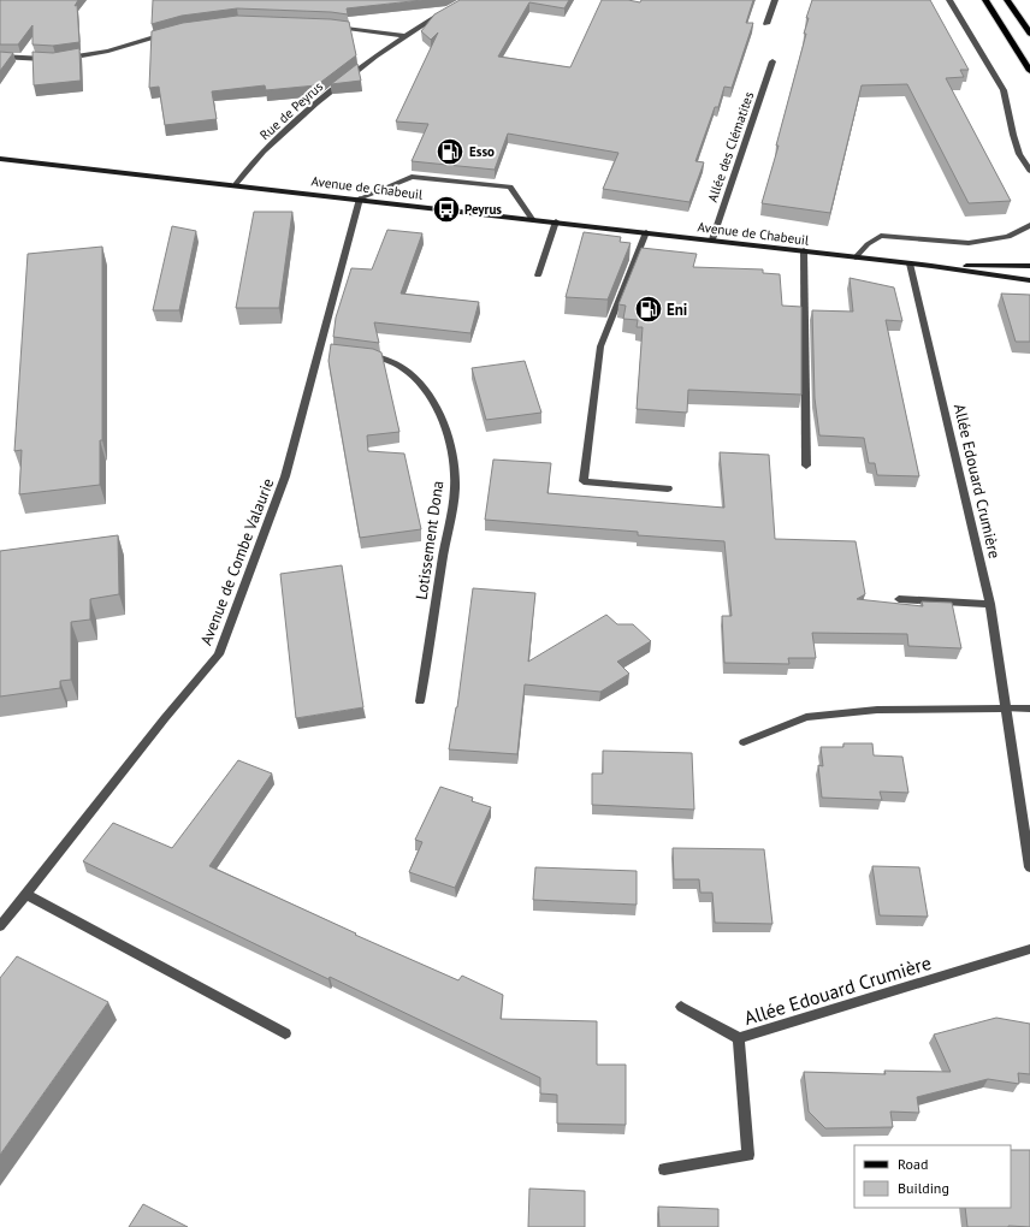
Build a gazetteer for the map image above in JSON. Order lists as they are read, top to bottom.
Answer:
{
  "streets": {
    "main road": ["Avenue de Chabeuil"],
    "street": [
      "Rue de Peyrus",
      "Allée des Clématites",
      "Allée Edouard Crumière",
      "Lotissement Dona",
      "Avenue de Combe Valaurie"
    ]
  },
  "crossings": [
    ["Rue de Peyrus", "Avenue de Chabeuil"],
    ["Allée des Clématites", "Avenue de Chabeuil"],
    ["Avenue de Chabeuil", "Allée Edouard Crumière"],
    ["Avenue de Chabeuil", "Avenue de Combe Valaurie"]
  ],
  "places": {
    "fuel station": ["Esso", "Eni"],
    "bus stop": ["Peyrus"]
  },
  "legend": ["Road", "Building"]
}
